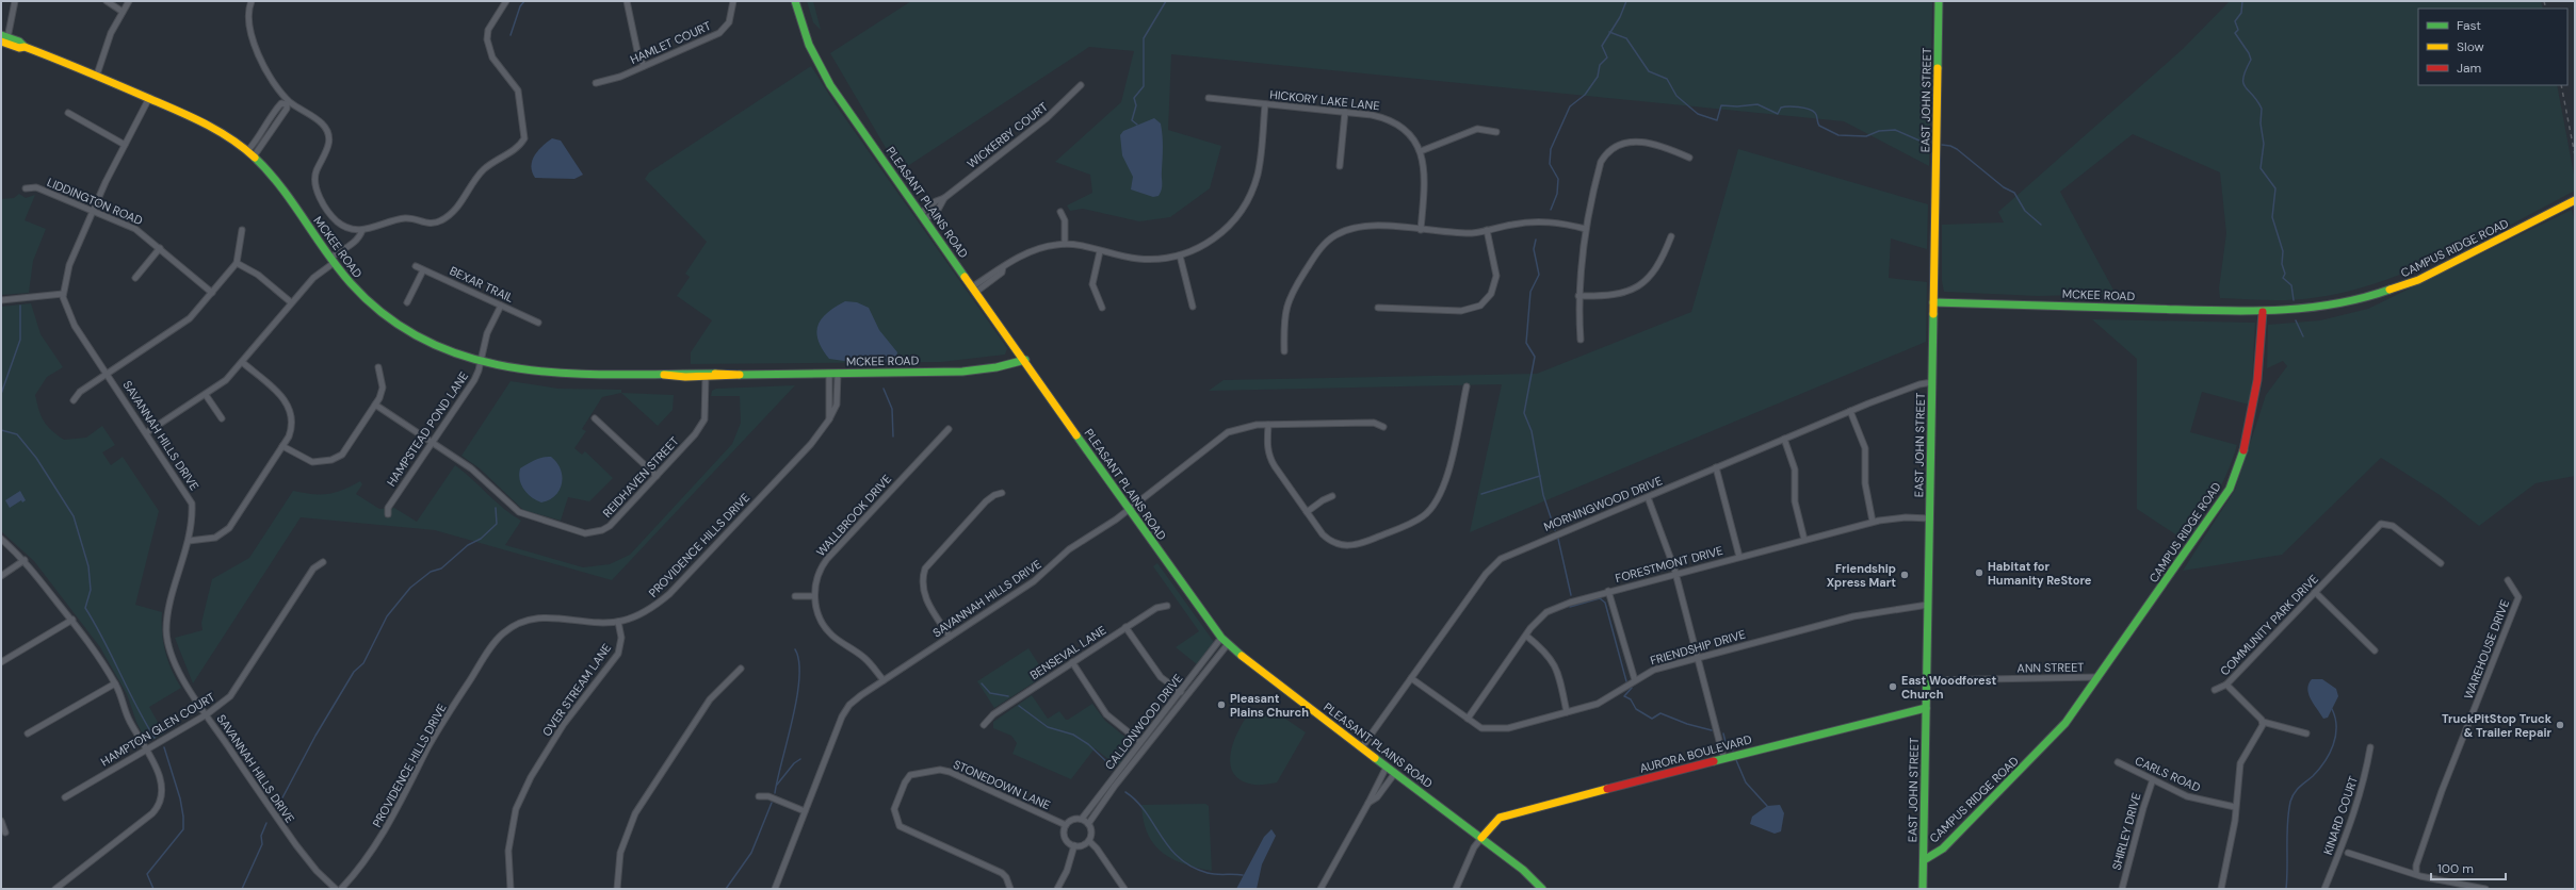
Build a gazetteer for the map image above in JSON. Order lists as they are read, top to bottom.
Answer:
{
  "streets": {
    "street": [
      "HAMLET COURT",
      "HICKORY LAKE LANE",
      "EAST JOHN STREET",
      "WICKERBY COURT",
      "LIDDINGTON ROAD",
      "PLEASANT PLAINS ROAD",
      "MCKEE ROAD",
      "CAMPUS RIDGE ROAD",
      "BEXAR TRAIL",
      "HAMPSTEAD POND LANE",
      "SAVANNAH HILLS DRIVE",
      "REIDHAVEN STREET",
      "MORNINGWOOD DRIVE",
      "WALLBROOK DRIVE",
      "PROVIDENCE HILLS DRIVE",
      "FORESTMONT DRIVE",
      "COMMUNITY PARK DRIVE",
      "FRIENDSHIP DRIVE",
      "WAREHOUSE DRIVE",
      "BENSEVAL LANE",
      "ANN STREET",
      "OVER STREAM LANE",
      "CALLONWOOD DRIVE",
      "HAMPTON GLEN COURT",
      "AURORA BOULEVARD",
      "CARLS ROAD",
      "STONEDOWN LANE",
      "KINARD COURT",
      "SHIRLEY DRIVE"
    ]
  },
  "crossings": [
    ["EAST JOHN STREET", "MCKEE ROAD"],
    ["EAST JOHN STREET", "CAMPUS RIDGE ROAD"],
    ["EAST JOHN STREET", "MORNINGWOOD DRIVE"],
    ["EAST JOHN STREET", "FORESTMONT DRIVE"],
    ["EAST JOHN STREET", "FRIENDSHIP DRIVE"],
    ["EAST JOHN STREET", "ANN STREET"],
    ["EAST JOHN STREET", "AURORA BOULEVARD"],
    ["WICKERBY COURT", "PLEASANT PLAINS ROAD"],
    ["LIDDINGTON ROAD", "SAVANNAH HILLS DRIVE"],
    ["PLEASANT PLAINS ROAD", "MCKEE ROAD"],
    ["PLEASANT PLAINS ROAD", "SAVANNAH HILLS DRIVE"],
    ["PLEASANT PLAINS ROAD", "MORNINGWOOD DRIVE"],
    ["PLEASANT PLAINS ROAD", "CALLONWOOD DRIVE"],
    ["PLEASANT PLAINS ROAD", "AURORA BOULEVARD"],
    ["MCKEE ROAD", "CAMPUS RIDGE ROAD"],
    ["MCKEE ROAD", "HAMPSTEAD POND LANE"],
    ["MCKEE ROAD", "SAVANNAH HILLS DRIVE"],
    ["MCKEE ROAD", "REIDHAVEN STREET"],
    ["MCKEE ROAD", "PROVIDENCE HILLS DRIVE"],
    ["CAMPUS RIDGE ROAD", "ANN STREET"],
    ["BEXAR TRAIL", "HAMPSTEAD POND LANE"],
    ["HAMPSTEAD POND LANE", "REIDHAVEN STREET"],
    ["SAVANNAH HILLS DRIVE", "WALLBROOK DRIVE"],
    ["SAVANNAH HILLS DRIVE", "HAMPTON GLEN COURT"],
    ["MORNINGWOOD DRIVE", "FRIENDSHIP DRIVE"],
    ["PROVIDENCE HILLS DRIVE", "OVER STREAM LANE"],
    ["FORESTMONT DRIVE", "FRIENDSHIP DRIVE"],
    ["CALLONWOOD DRIVE", "STONEDOWN LANE"],
    ["CARLS ROAD", "SHIRLEY DRIVE"]
  ],
  "places": [
    "Habitat for Humanity ReStore",
    "Friendship Xpress Mart",
    "East Woodforest Church",
    "Pleasant Plains Church",
    "TruckPitStop Truck & Trailer Repair"
  ],
  "legend": ["Fast", "Slow", "Jam"],
  "scale_bar": "100 m"
}
